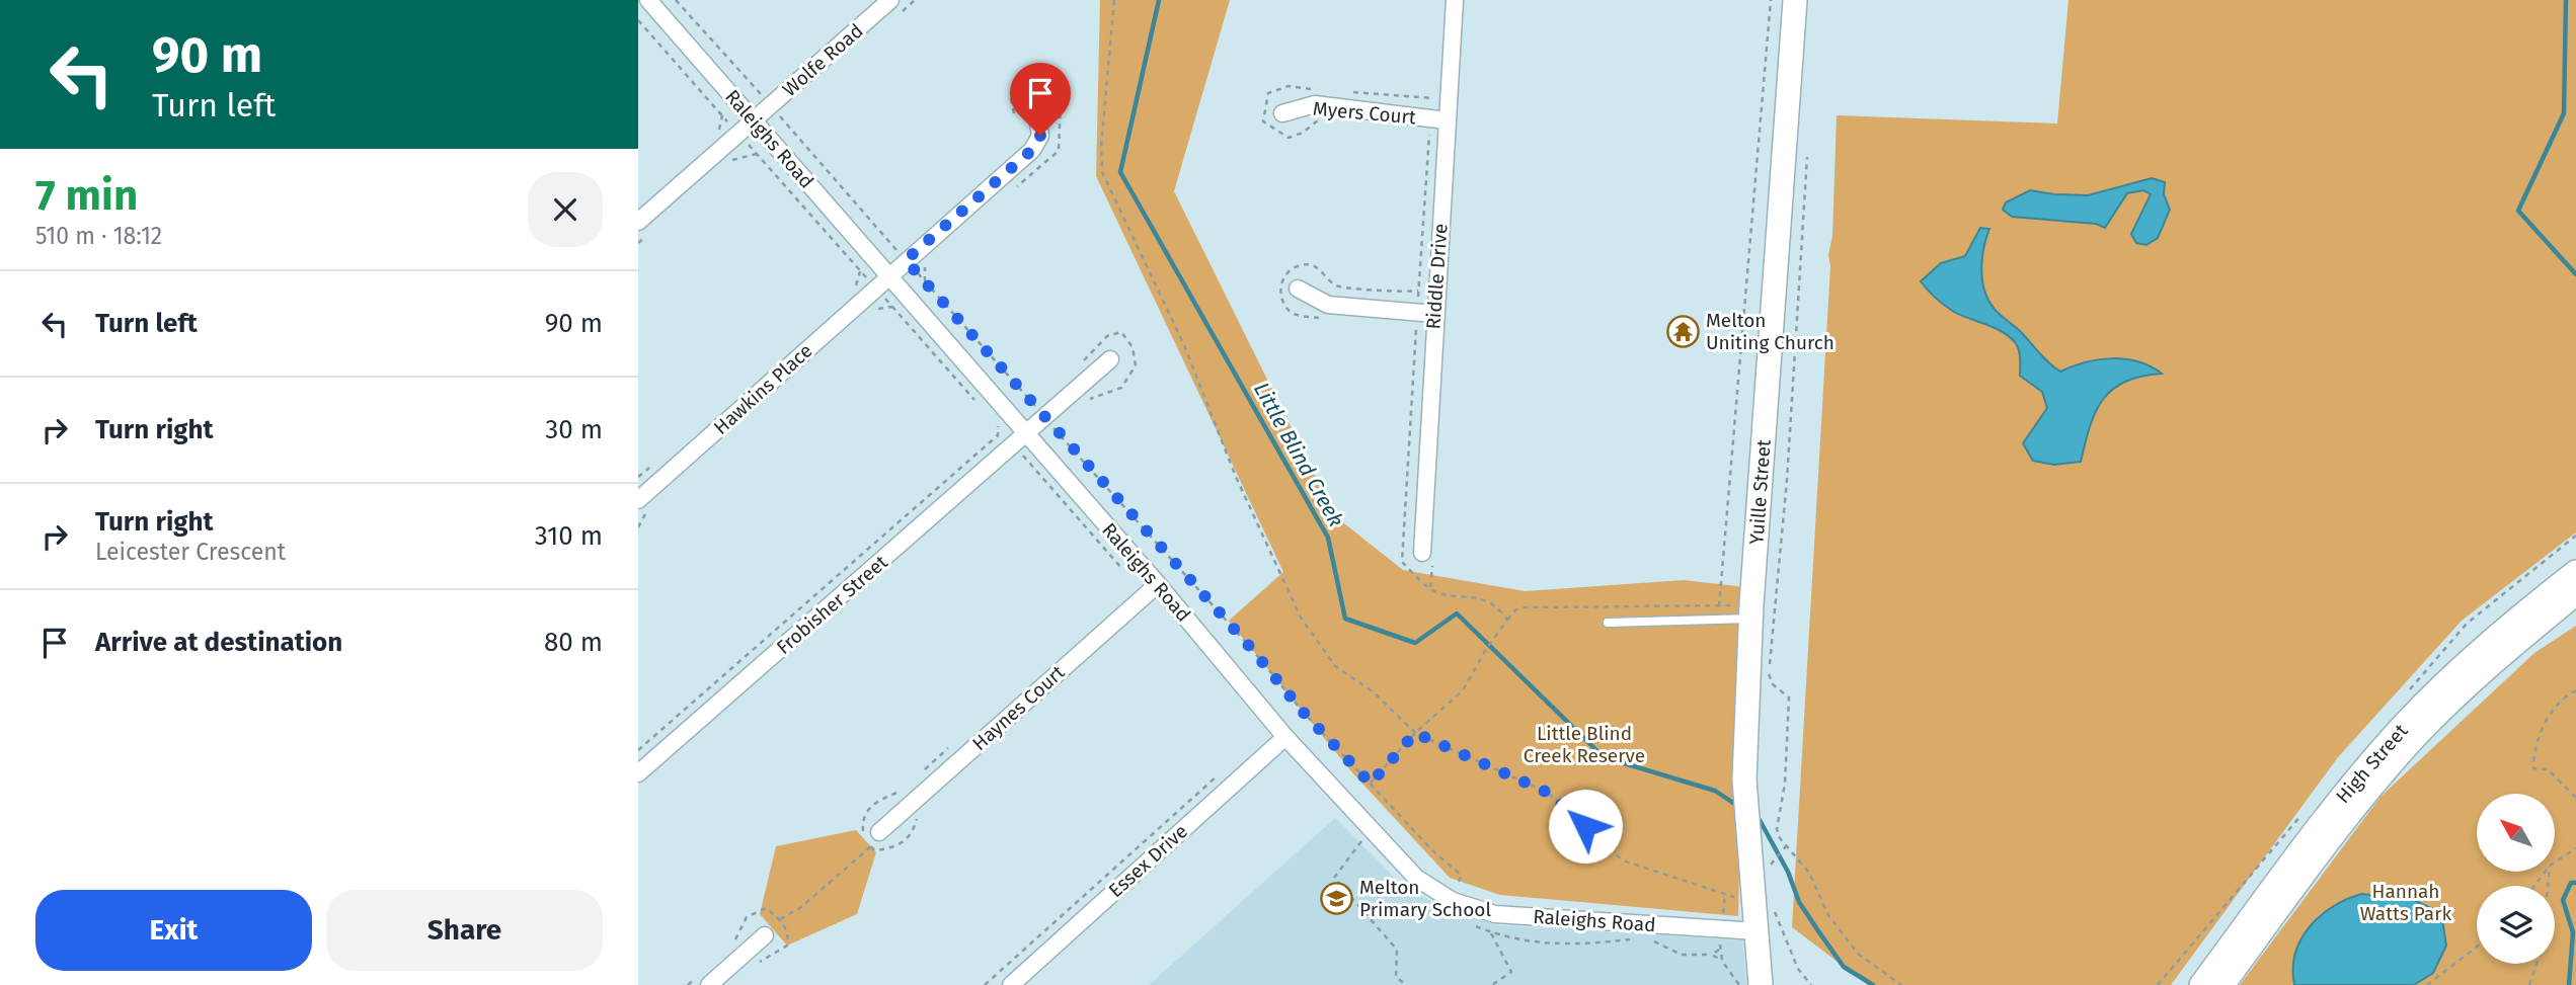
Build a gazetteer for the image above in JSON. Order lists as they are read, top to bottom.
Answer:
{
  "streets": {
    "main road": ["Yuille Street", "High Street"],
    "street": [
      "Wolfe Road",
      "Myers Court",
      "Raleighs Road",
      "Riddle Drive",
      "Hawkins Place",
      "Frobisher Street",
      "Haynes Court",
      "Essex Drive"
    ]
  },
  "crossings": [
    ["Wolfe Road", "Raleighs Road"],
    ["Myers Court", "Riddle Drive"],
    ["Raleighs Road", "Hawkins Place"],
    ["Raleighs Road", "Yuille Street"],
    ["Raleighs Road", "Frobisher Street"],
    ["Raleighs Road", "Haynes Court"],
    ["Raleighs Road", "Essex Drive"]
  ],
  "water": ["Little Blind Creek"],
  "parks": ["Little Blind Creek Reserve", "Hannah Watts Park"],
  "places": {
    "temple": ["Melton Uniting Church"],
    "school or university": ["Melton Primary School"]
  },
  "north": "top left",
  "page": {
    "turn": ["90 m", "Turn left"],
    "heading": ["7 min", "510 m · 18:12"],
    "list": [
      {
        "name": "Turn left",
        "value": "90 m"
      },
      {
        "name": "Turn right",
        "value": "30 m"
      },
      {
        "name": "Turn right",
        "note": "Leicester Crescent",
        "value": "310 m"
      },
      {
        "name": "Arrive at destination",
        "value": "80 m"
      }
    ],
    "buttons": ["Exit", "Share"]
  }
}
